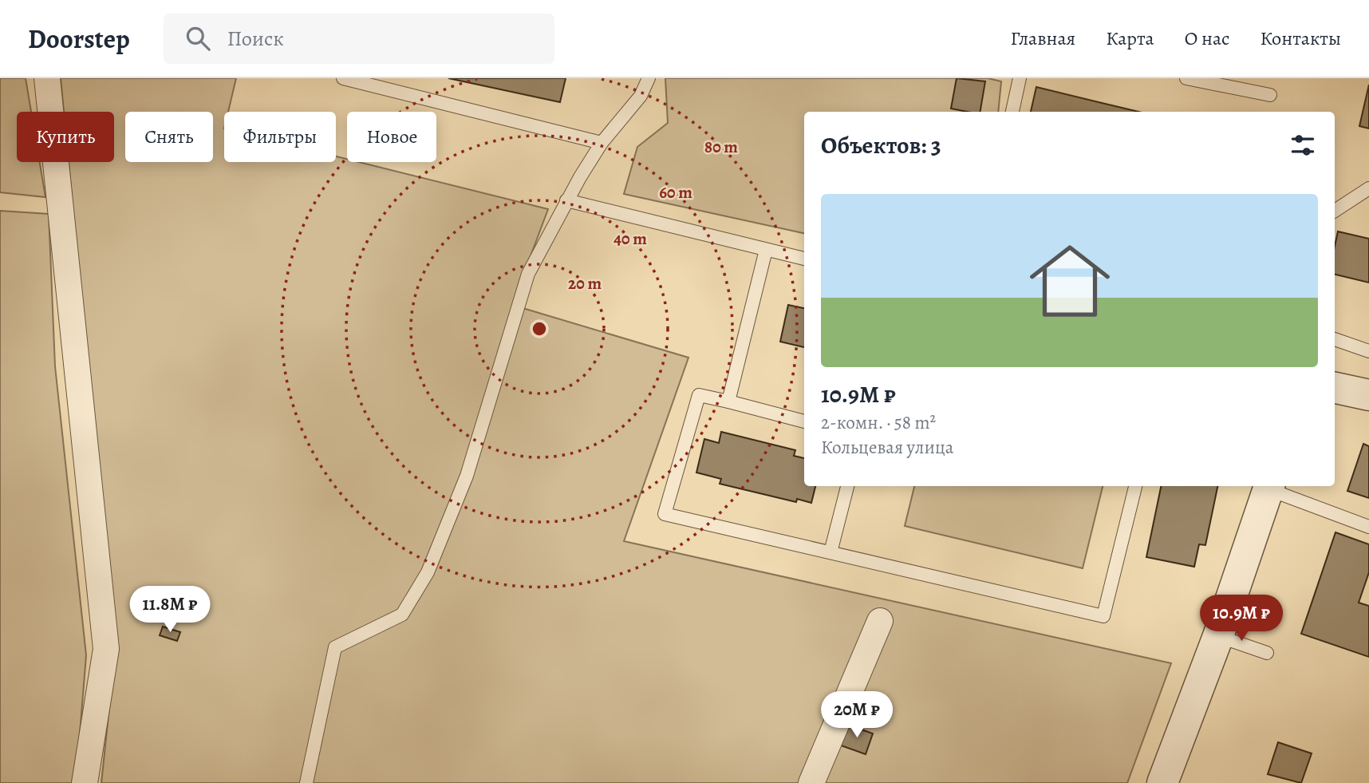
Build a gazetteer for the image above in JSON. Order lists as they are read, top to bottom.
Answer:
{
  "page": {
    "header": "Doorstep",
    "search": "Поиск",
    "nav": [
      "Главная",
      "Карта",
      "О нас",
      "Контакты"
    ],
    "chip": [
      "Купить",
      "Снять",
      "Фильтры",
      "Новое"
    ],
    "heading": "Объектов: 3",
    "list": [
      {
        "name": "10.9M ₽",
        "note": "2-комн. · 58 m² · Кольцевая улица"
      }
    ],
    "price": ["11.8M ₽", "10.9M ₽", "20M ₽"]
  },
  "rings": [
    "80 m",
    "60 m",
    "40 m",
    "20 m"
  ]
}
